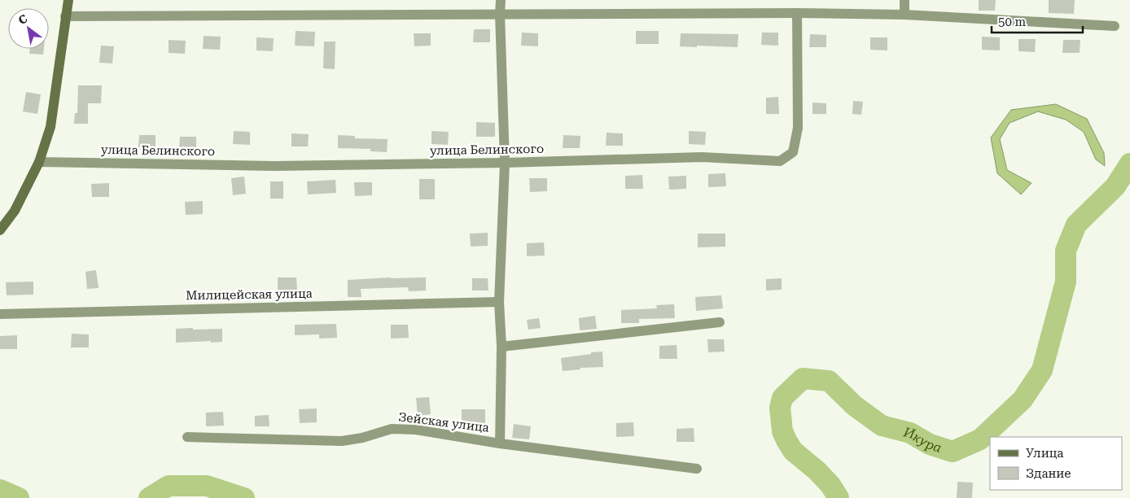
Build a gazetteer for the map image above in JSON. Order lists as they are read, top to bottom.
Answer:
{
  "streets": {
    "street": ["улица Белинского", "Милицейская улица", "Зейская улица"]
  },
  "water": ["Икура"],
  "legend": ["Улица", "Здание"],
  "scale_bar": "50 m",
  "north": "top left"
}
